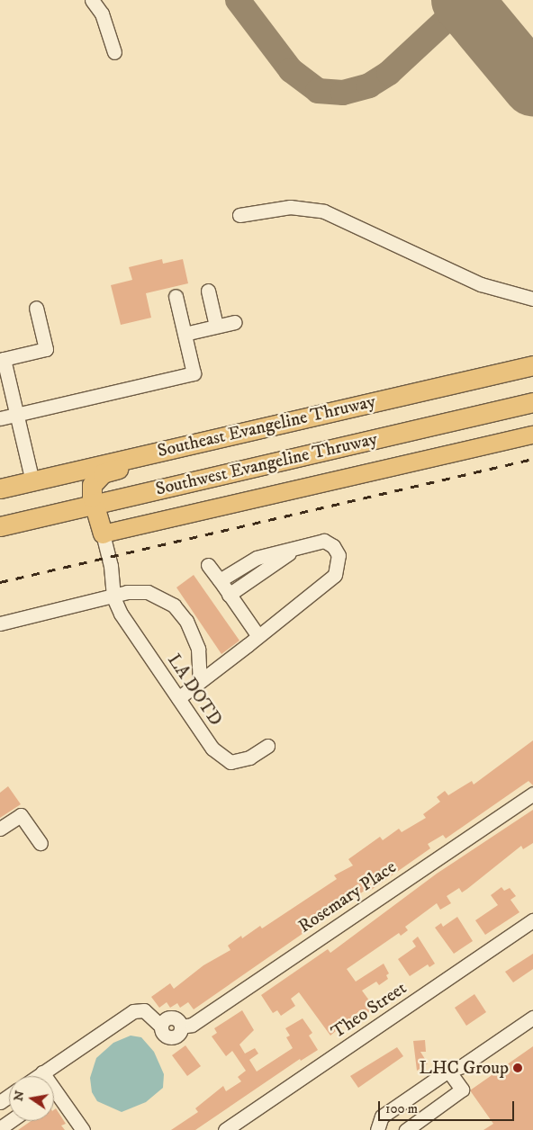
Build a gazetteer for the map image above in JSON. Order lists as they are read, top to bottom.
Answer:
{
  "streets": {
    "highway": ["Southeast Evangeline Thruway", "Southwest Evangeline Thruway"],
    "street": ["LA DOTD", "Rosemary Place", "Theo Street"]
  },
  "places": ["LHC Group"],
  "scale_bar": "100 m",
  "north": "left"
}
